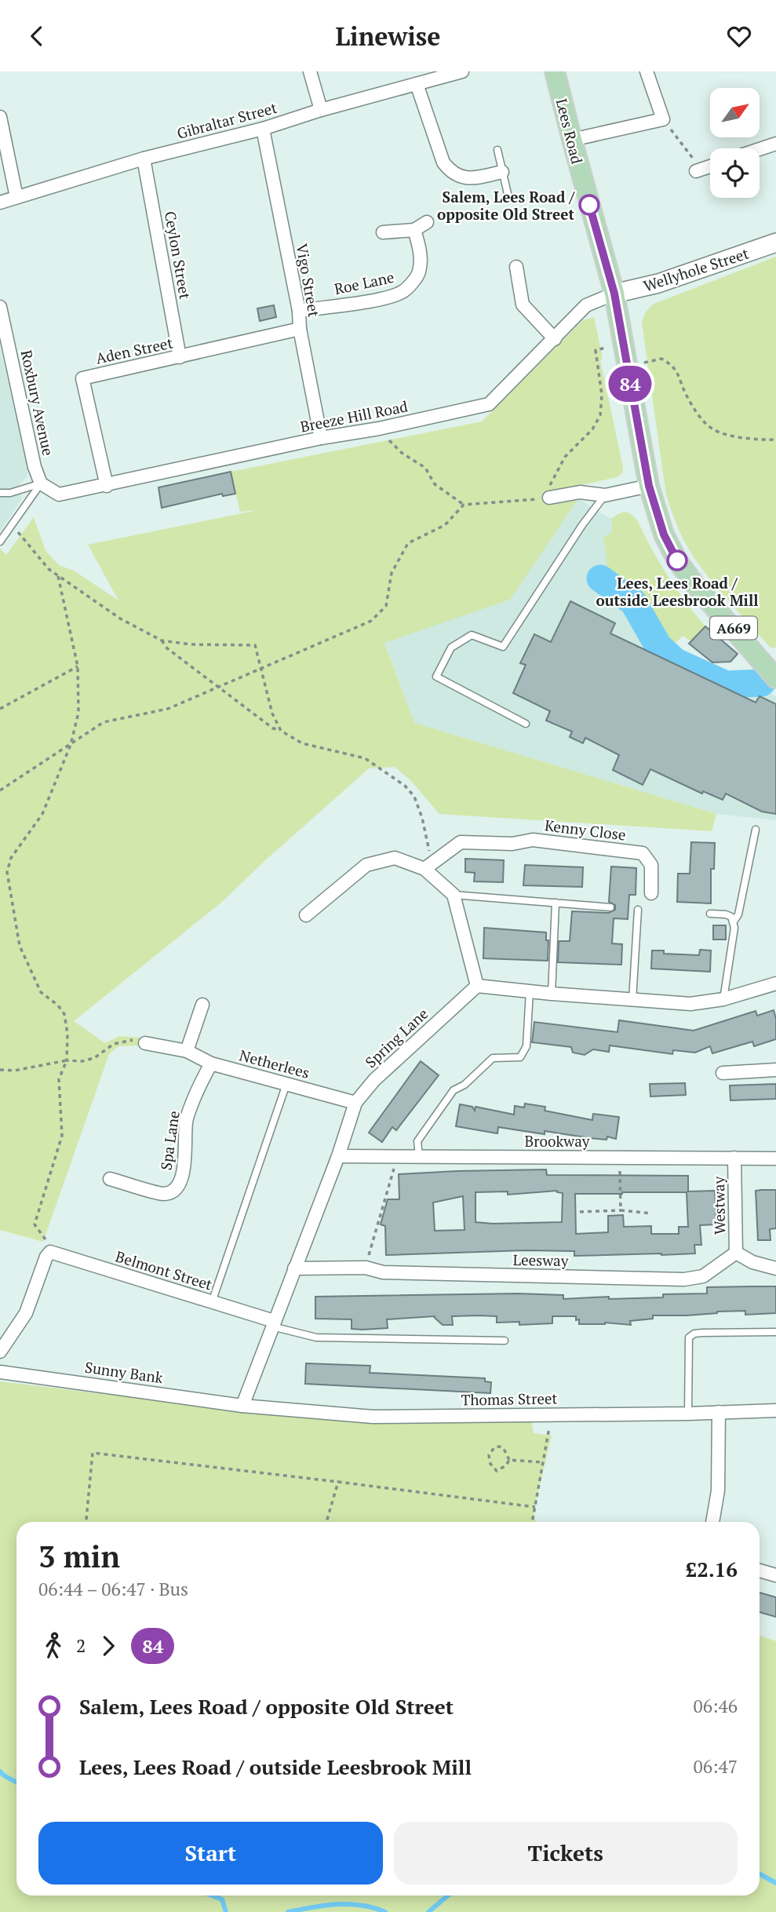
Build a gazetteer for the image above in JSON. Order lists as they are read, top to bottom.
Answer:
{
  "streets": {
    "main road": ["Lees Road", "A669"],
    "street": [
      "Gibraltar Street",
      "Ceylon Street",
      "Wellyhole Street",
      "Vigo Street",
      "Roe Lane",
      "Aden Street",
      "Roxbury Avenue",
      "Breeze Hill Road",
      "Kenny Close",
      "Spring Lane",
      "Netherlees",
      "Spa Lane",
      "Brookway",
      "Westway",
      "Leesway",
      "Belmont Street",
      "Sunny Bank",
      "Thomas Street"
    ]
  },
  "crossings": [
    ["Gibraltar Street", "Ceylon Street"],
    ["Gibraltar Street", "Vigo Street"],
    ["Lees Road", "Wellyhole Street"],
    ["Lees Road", "Breeze Hill Road"],
    ["Ceylon Street", "Aden Street"],
    ["Wellyhole Street", "Breeze Hill Road"],
    ["Vigo Street", "Roe Lane"],
    ["Vigo Street", "Aden Street"],
    ["Vigo Street", "Breeze Hill Road"],
    ["Aden Street", "Breeze Hill Road"],
    ["Roxbury Avenue", "Breeze Hill Road"],
    ["Spring Lane", "Netherlees"],
    ["Spring Lane", "Brookway"],
    ["Spring Lane", "Leesway"],
    ["Spring Lane", "Belmont Street"],
    ["Spring Lane", "Sunny Bank"],
    ["Spring Lane", "Thomas Street"],
    ["Netherlees", "Spa Lane"],
    ["Brookway", "Westway"],
    ["Westway", "Leesway"],
    ["Sunny Bank", "Thomas Street"]
  ],
  "places": ["Salem, Lees Road / opposite Old Street", "Lees, Lees Road / outside Leesbrook Mill"],
  "lines": ["bus line 84"],
  "north": "top right",
  "page": {
    "header": "Linewise",
    "on_map": "84",
    "heading": ["3 min", "06:44 – 06:47 · Bus", "£2.16"],
    "legs": ["2", "84"],
    "list": [
      {
        "name": "Salem, Lees Road / opposite Old Street",
        "value": "06:46"
      },
      {
        "name": "Lees, Lees Road / outside Leesbrook Mill",
        "value": "06:47"
      }
    ],
    "buttons": ["Start", "Tickets"]
  }
}
